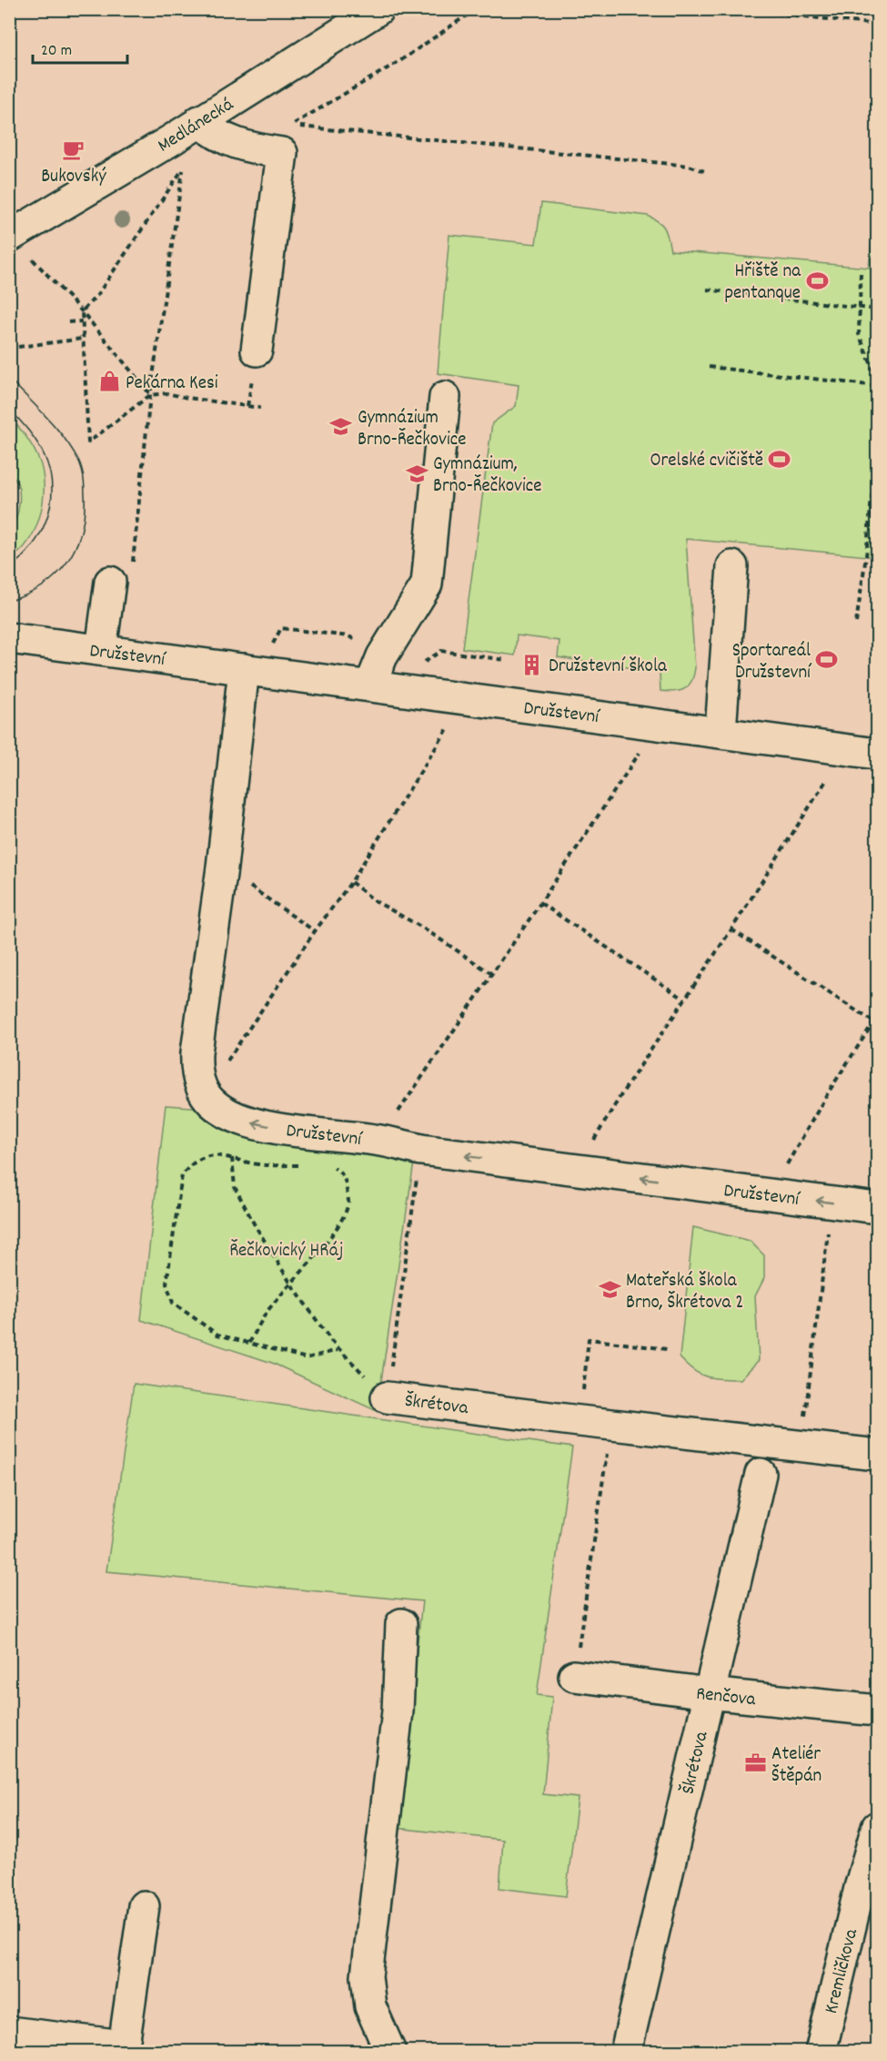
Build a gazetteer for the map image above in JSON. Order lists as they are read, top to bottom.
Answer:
{
  "streets": {
    "street": [
      "Medlánecká",
      "Družstevní",
      "Škrétova",
      "Renčova",
      "Kremličkova"
    ]
  },
  "crossings": [
    ["Škrétova", "Renčova"]
  ],
  "one_way": ["Družstevní"],
  "parks": ["Řečkovický HRáj"],
  "places": {
    "cafe": ["Bukovský"],
    "sports": ["Hřiště na pentanque", "Orelské cvičiště", "Sportareál Družstevní"],
    "shop": ["Pekárna Kesi"],
    "school or university": ["Gymnázium Brno-Řečkovice", "Gymnázium, Brno-Řečkovice", "Mateřská škola Brno, Škrétova 2"],
    "building": ["Družstevní škola"],
    "office": ["Ateliér Štěpán"]
  },
  "scale_bar": "20 m"
}
